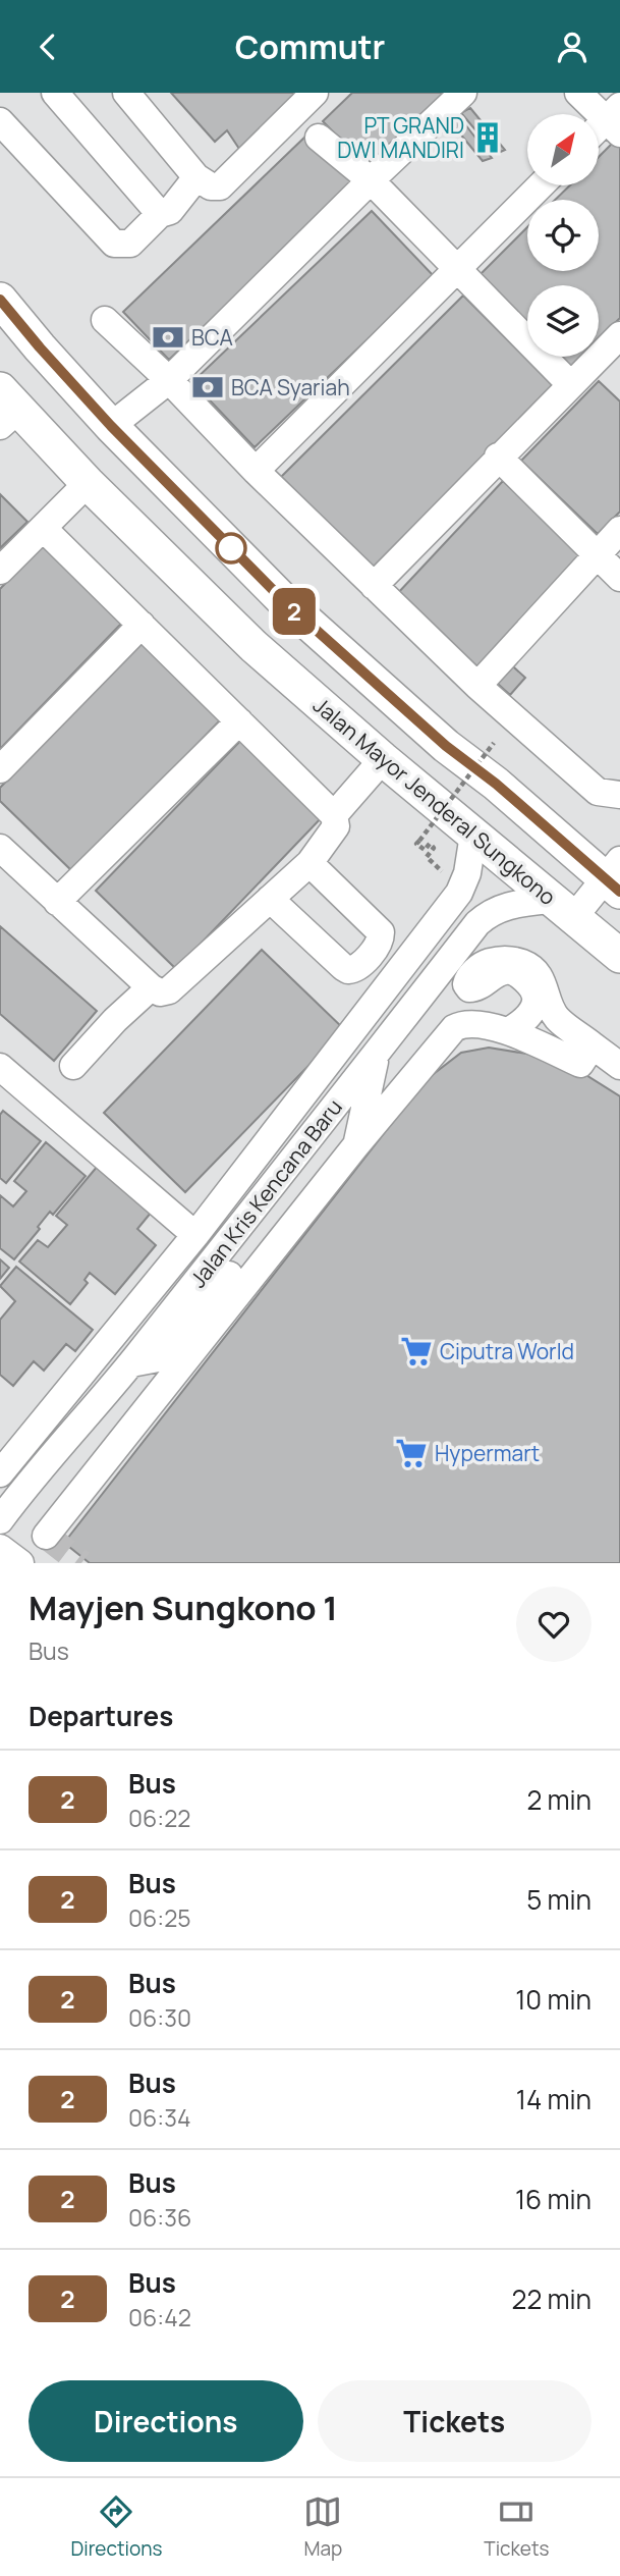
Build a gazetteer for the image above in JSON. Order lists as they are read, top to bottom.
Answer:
{
  "streets": {
    "main road": ["Jalan Mayor Jenderal Sungkono"],
    "street": ["Jalan Kris Kencana Baru"]
  },
  "crossings": [
    ["Jalan Mayor Jenderal Sungkono", "Jalan Kris Kencana Baru"]
  ],
  "places": {
    "building": ["PT GRAND DWI MANDIRI"],
    "bank": ["BCA", "BCA Syariah"],
    "supermarket": ["Ciputra World", "Hypermart"]
  },
  "lines": ["bus line 2"],
  "north": "top right",
  "page": {
    "header": "Commutr",
    "on_map": "2",
    "heading": [
      ["Mayjen Sungkono 1", "Bus"],
      "Departures"
    ],
    "list": [
      {
        "mark": "2",
        "name": "Bus",
        "note": "06:22",
        "value": "2 min"
      },
      {
        "mark": "2",
        "name": "Bus",
        "note": "06:25",
        "value": "5 min"
      },
      {
        "mark": "2",
        "name": "Bus",
        "note": "06:30",
        "value": "10 min"
      },
      {
        "mark": "2",
        "name": "Bus",
        "note": "06:34",
        "value": "14 min"
      },
      {
        "mark": "2",
        "name": "Bus",
        "note": "06:36",
        "value": "16 min"
      },
      {
        "mark": "2",
        "name": "Bus",
        "note": "06:42",
        "value": "22 min"
      }
    ],
    "buttons": ["Directions", "Tickets"],
    "tabs": ["Directions", "Map", "Tickets"]
  }
}
